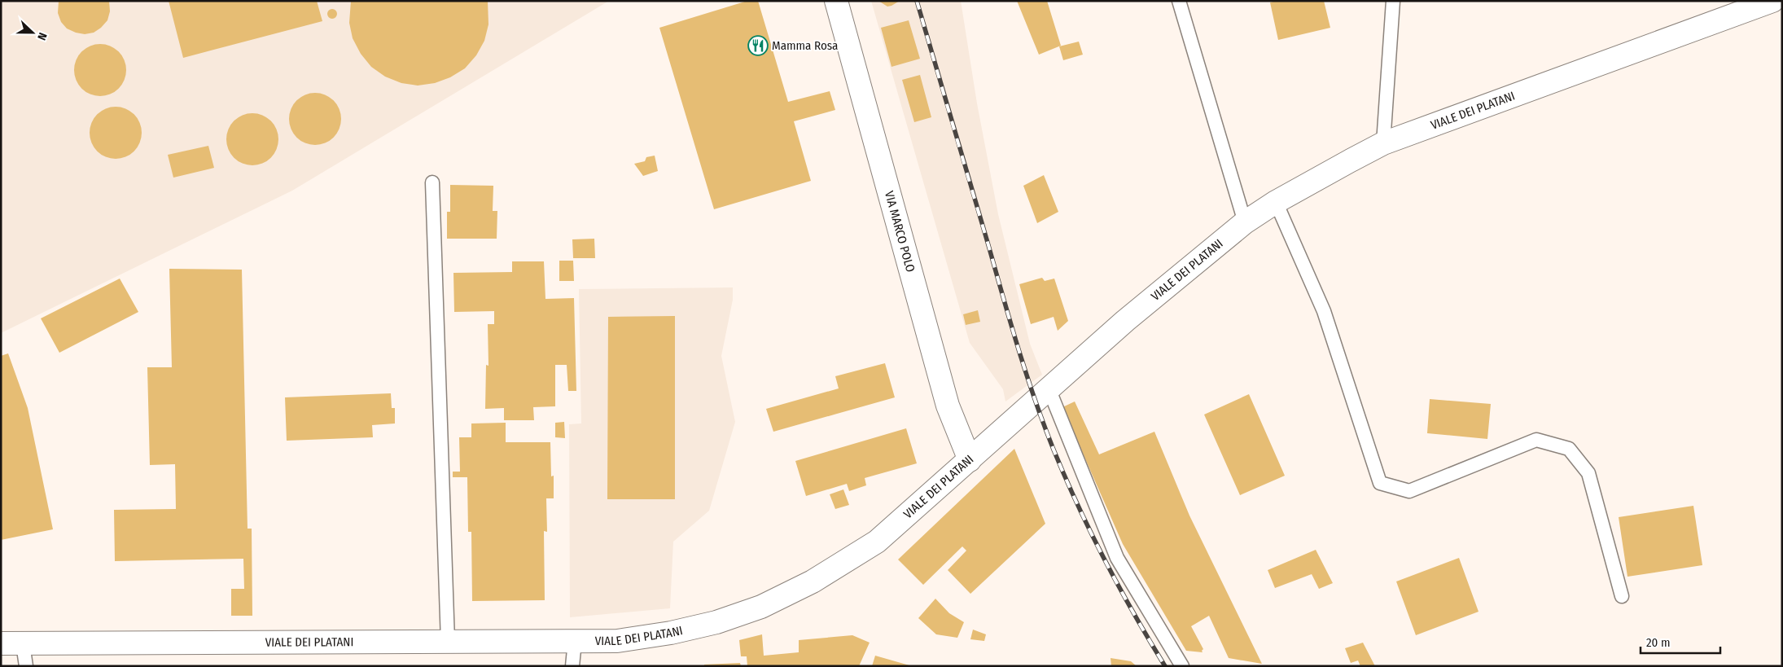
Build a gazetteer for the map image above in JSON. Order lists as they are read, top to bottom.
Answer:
{
  "streets": {
    "street": ["VIALE DEI PLATANI", "VIA MARCO POLO"]
  },
  "crossings": [
    ["VIALE DEI PLATANI", "VIA MARCO POLO"]
  ],
  "places": {
    "restaurant": ["Mamma Rosa"]
  },
  "scale_bar": "20 m",
  "north": "right"
}
